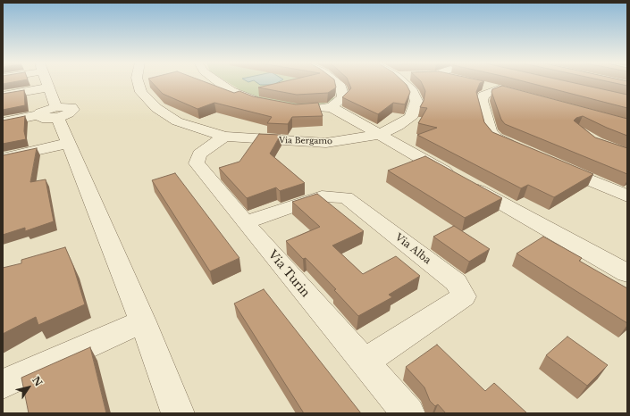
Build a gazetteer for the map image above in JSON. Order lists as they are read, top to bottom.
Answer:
{
  "streets": {
    "street": ["Via Bergamo", "Via Alba", "Via Turin"]
  },
  "crossings": [
    ["Via Bergamo", "Via Turin"],
    ["Via Alba", "Via Turin"]
  ],
  "north": "top right"
}
